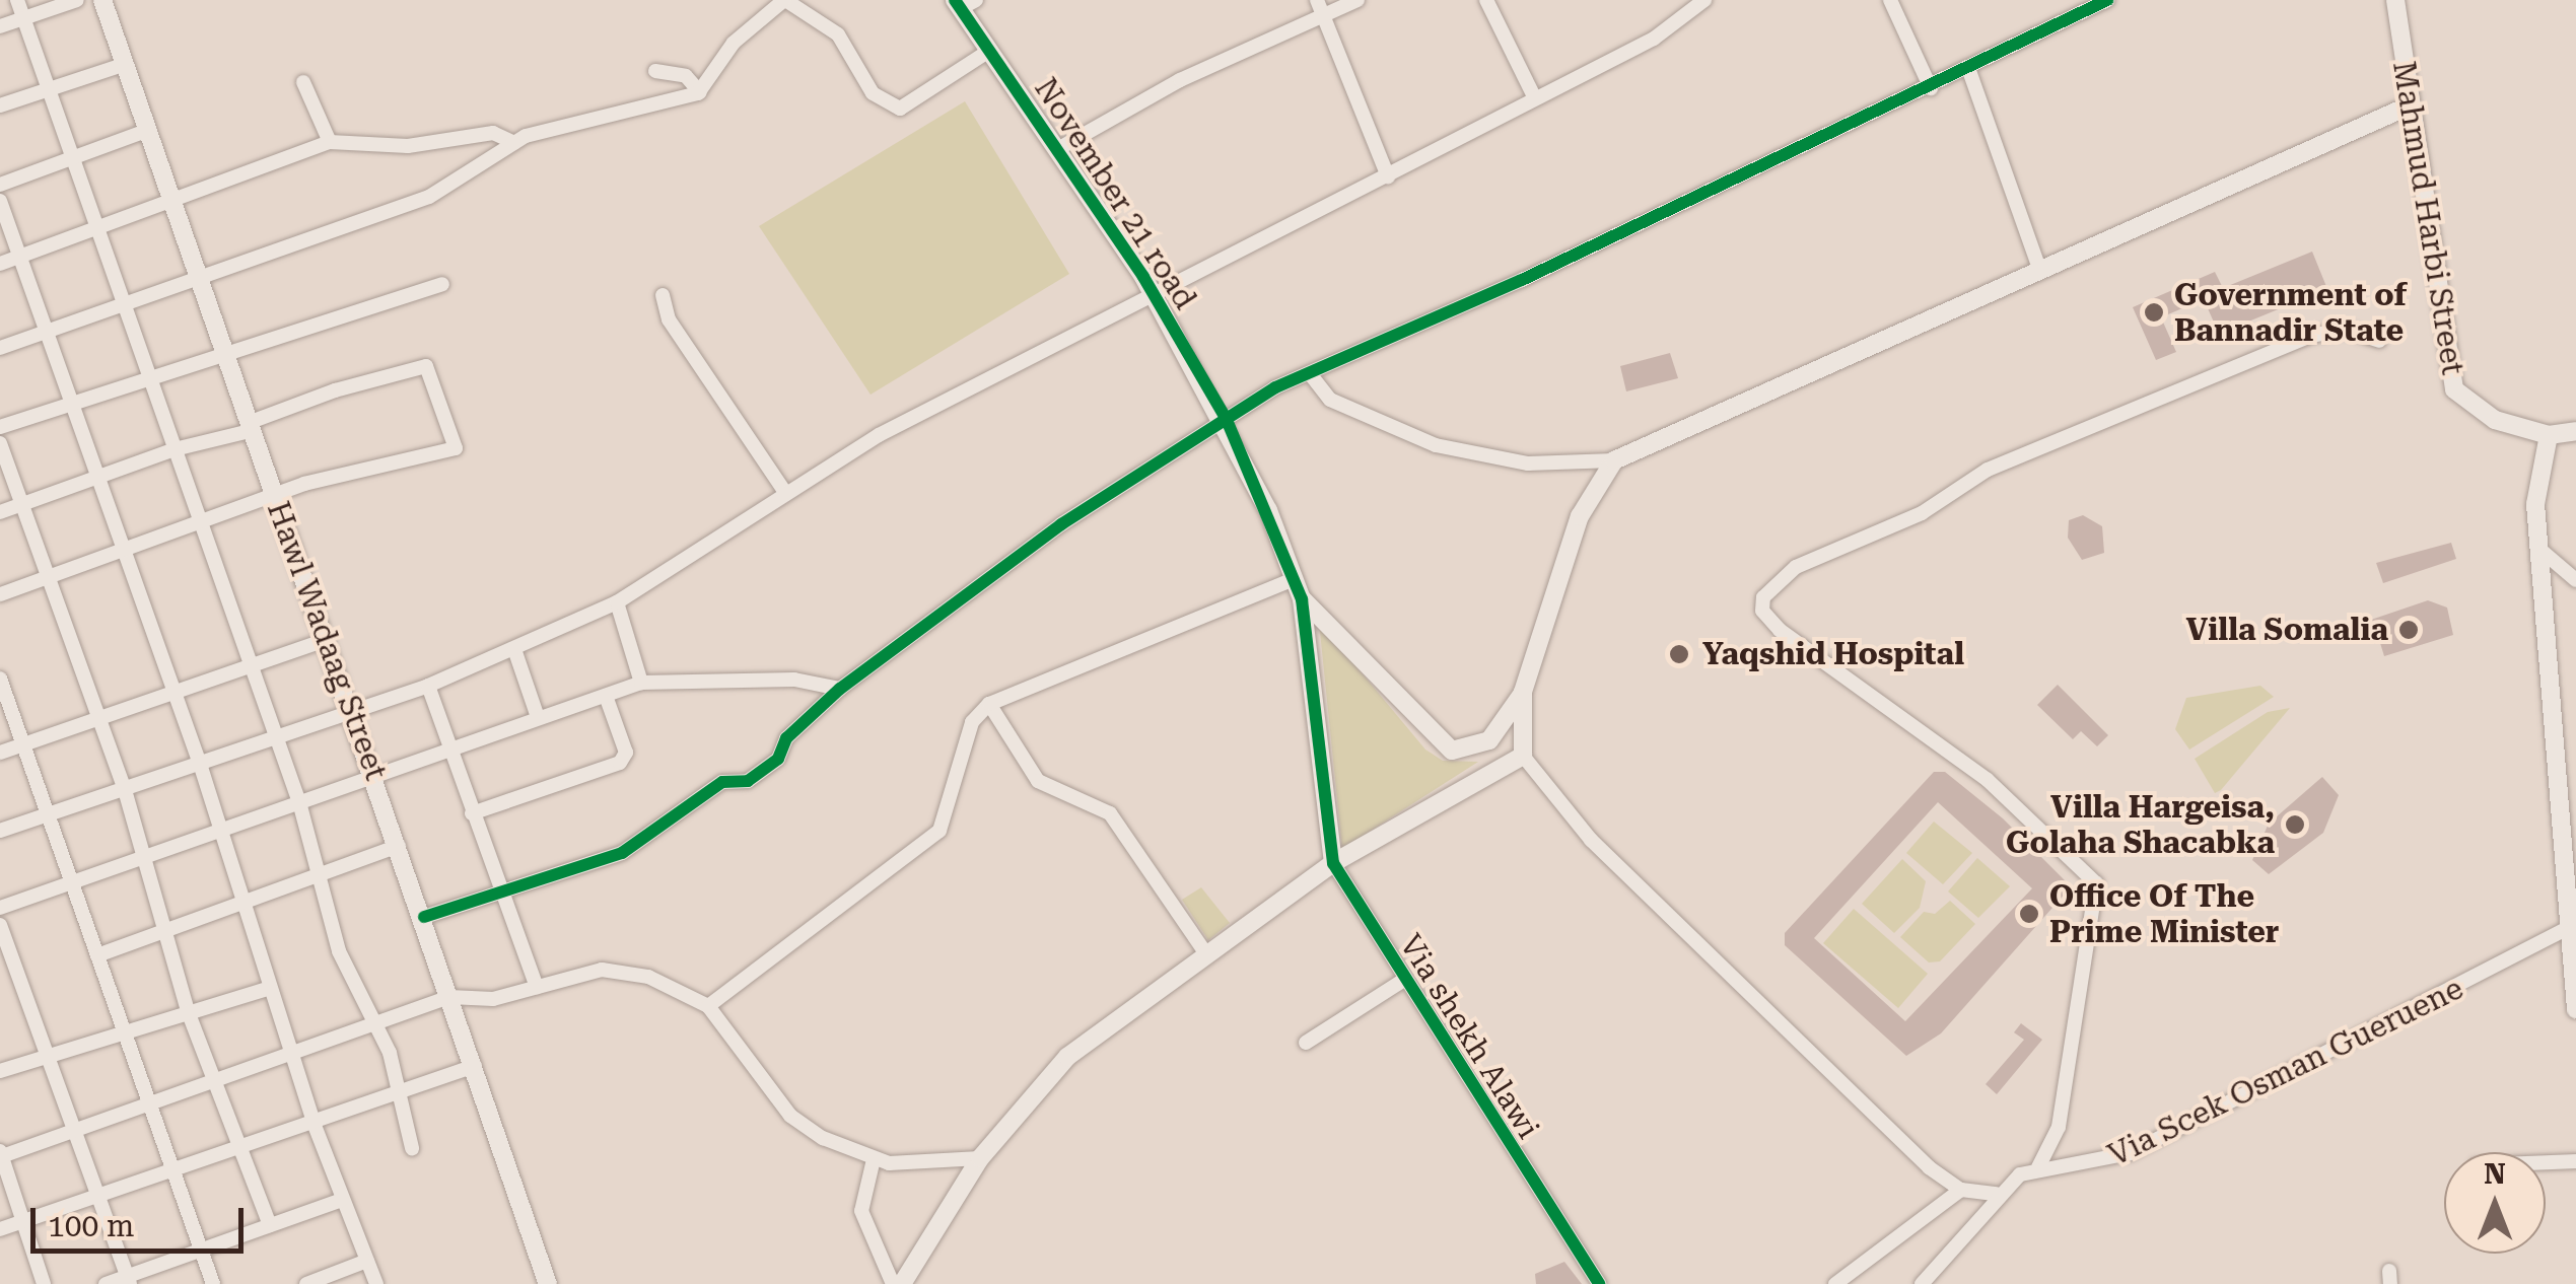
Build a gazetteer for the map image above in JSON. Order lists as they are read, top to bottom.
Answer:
{
  "streets": {
    "street": [
      "November 21 road",
      "Mahmud Harbi Street",
      "Hawl Wadaag Street",
      "Via shekh Alawi",
      "Via Scek Osman Gueruene"
    ]
  },
  "places": [
    "Government of Bannadir State",
    "Villa Somalia",
    "Yaqshid Hospital",
    "Villa Hargeisa, Golaha Shacabka",
    "Office Of The Prime Minister"
  ],
  "scale_bar": "100 m",
  "north": "top"
}
